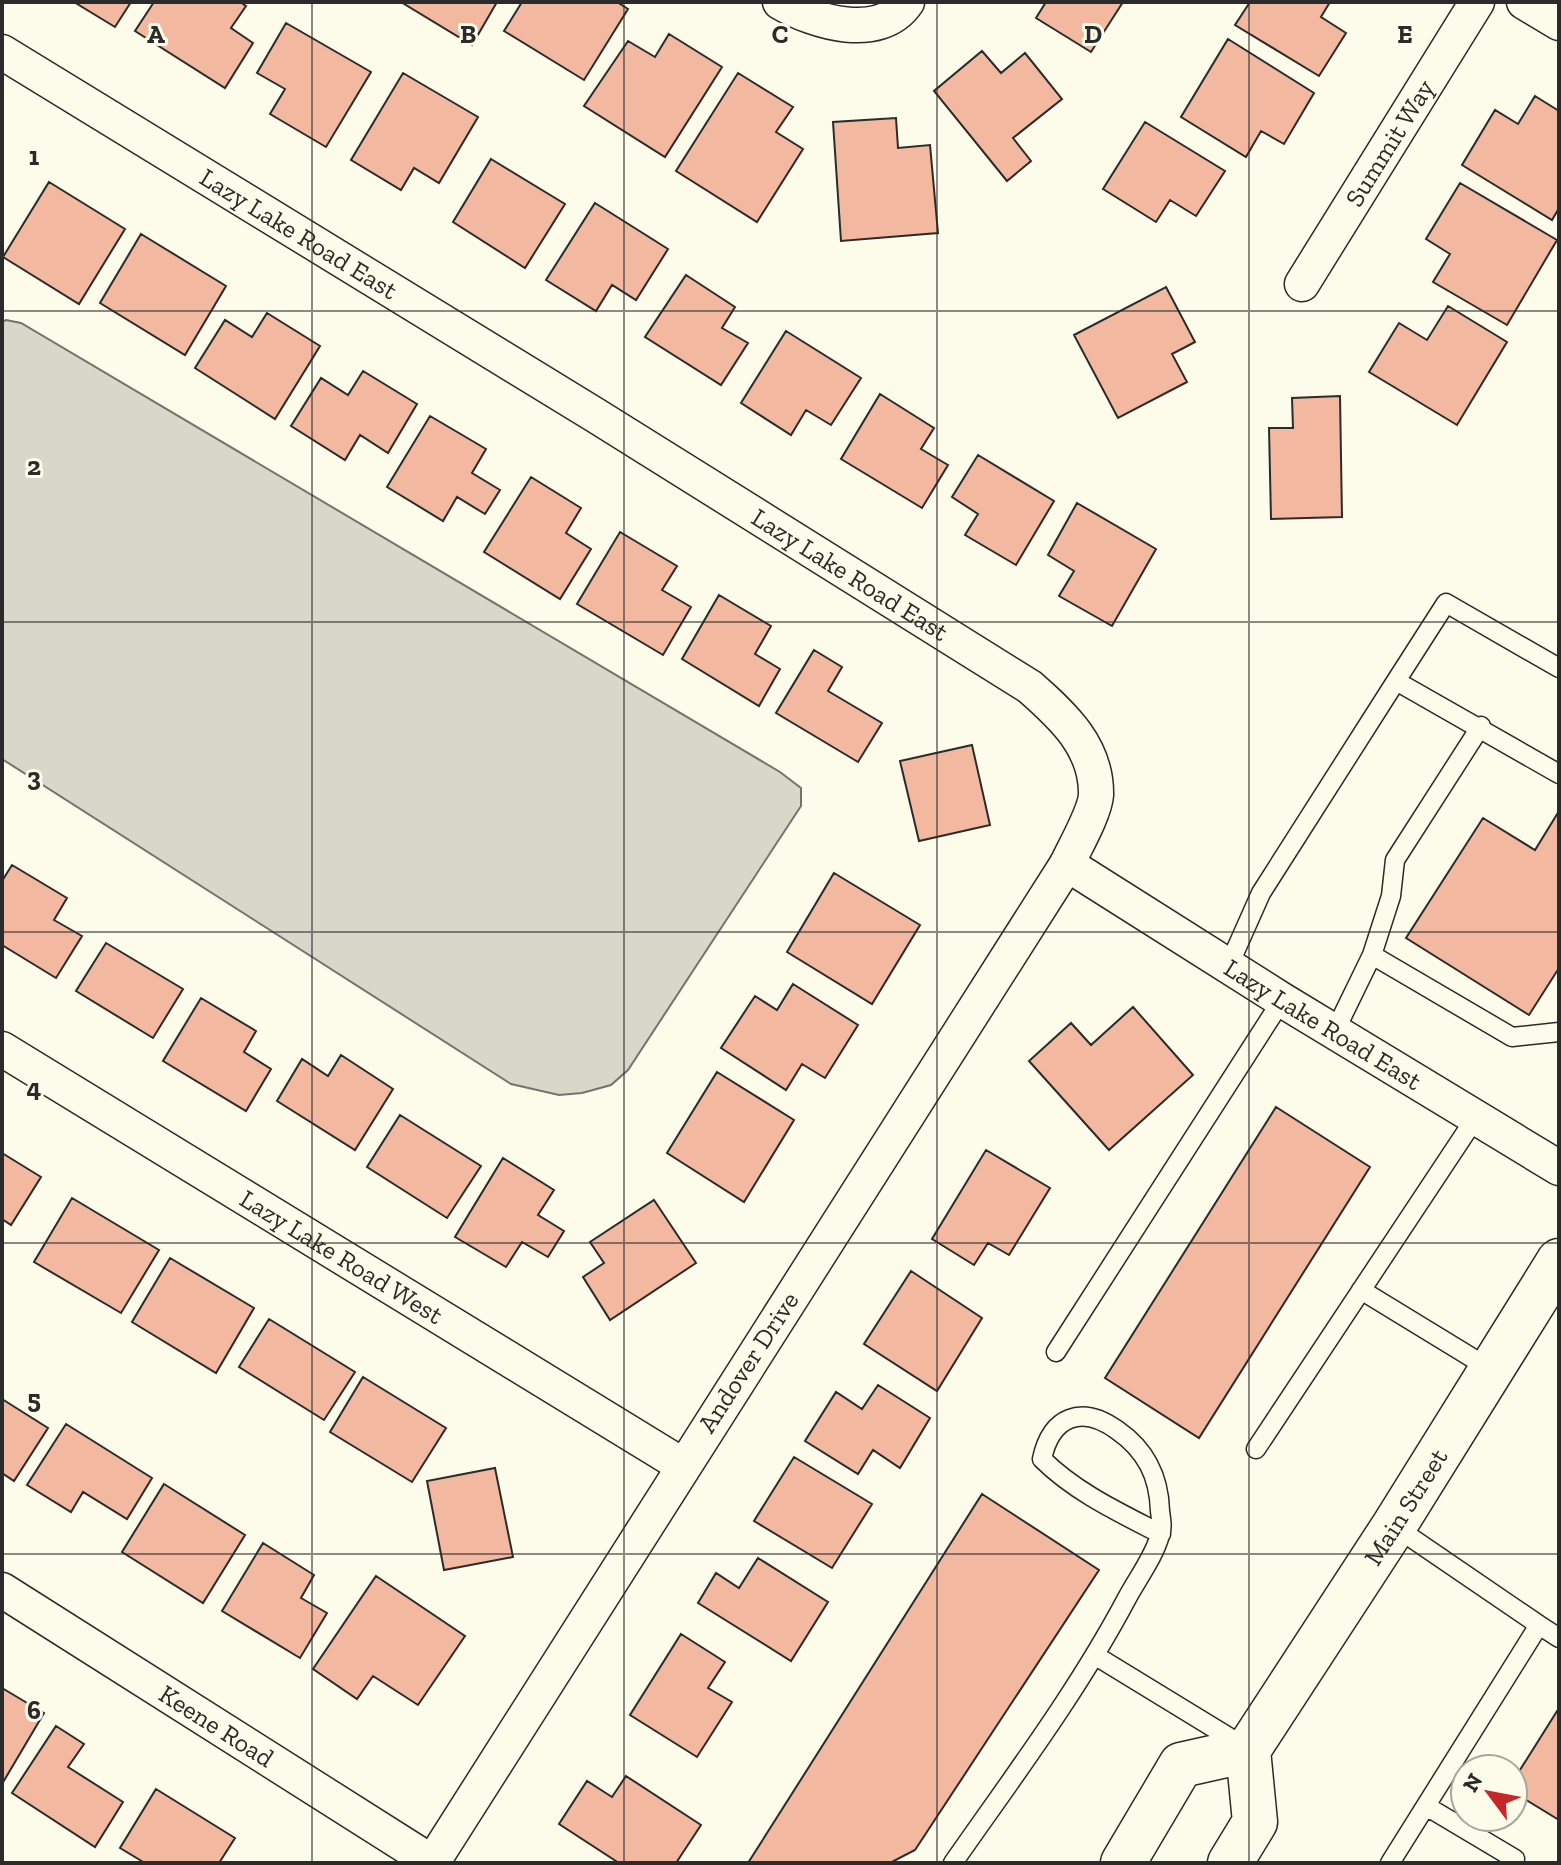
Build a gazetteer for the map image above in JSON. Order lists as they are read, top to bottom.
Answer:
{
  "streets": {
    "main road": ["Main Street"],
    "street": [
      "Summit Way",
      "Lazy Lake Road East",
      "Lazy Lake Road West",
      "Andover Drive",
      "Keene Road"
    ]
  },
  "crossings": [
    ["Lazy Lake Road East", "Andover Drive"],
    ["Lazy Lake Road West", "Andover Drive"],
    ["Andover Drive", "Keene Road"]
  ],
  "north": "top left",
  "grid": {
    "columns": [
      "A",
      "B",
      "C",
      "D",
      "E"
    ],
    "rows": [
      "1",
      "2",
      "3",
      "4",
      "5",
      "6"
    ]
  }
}
